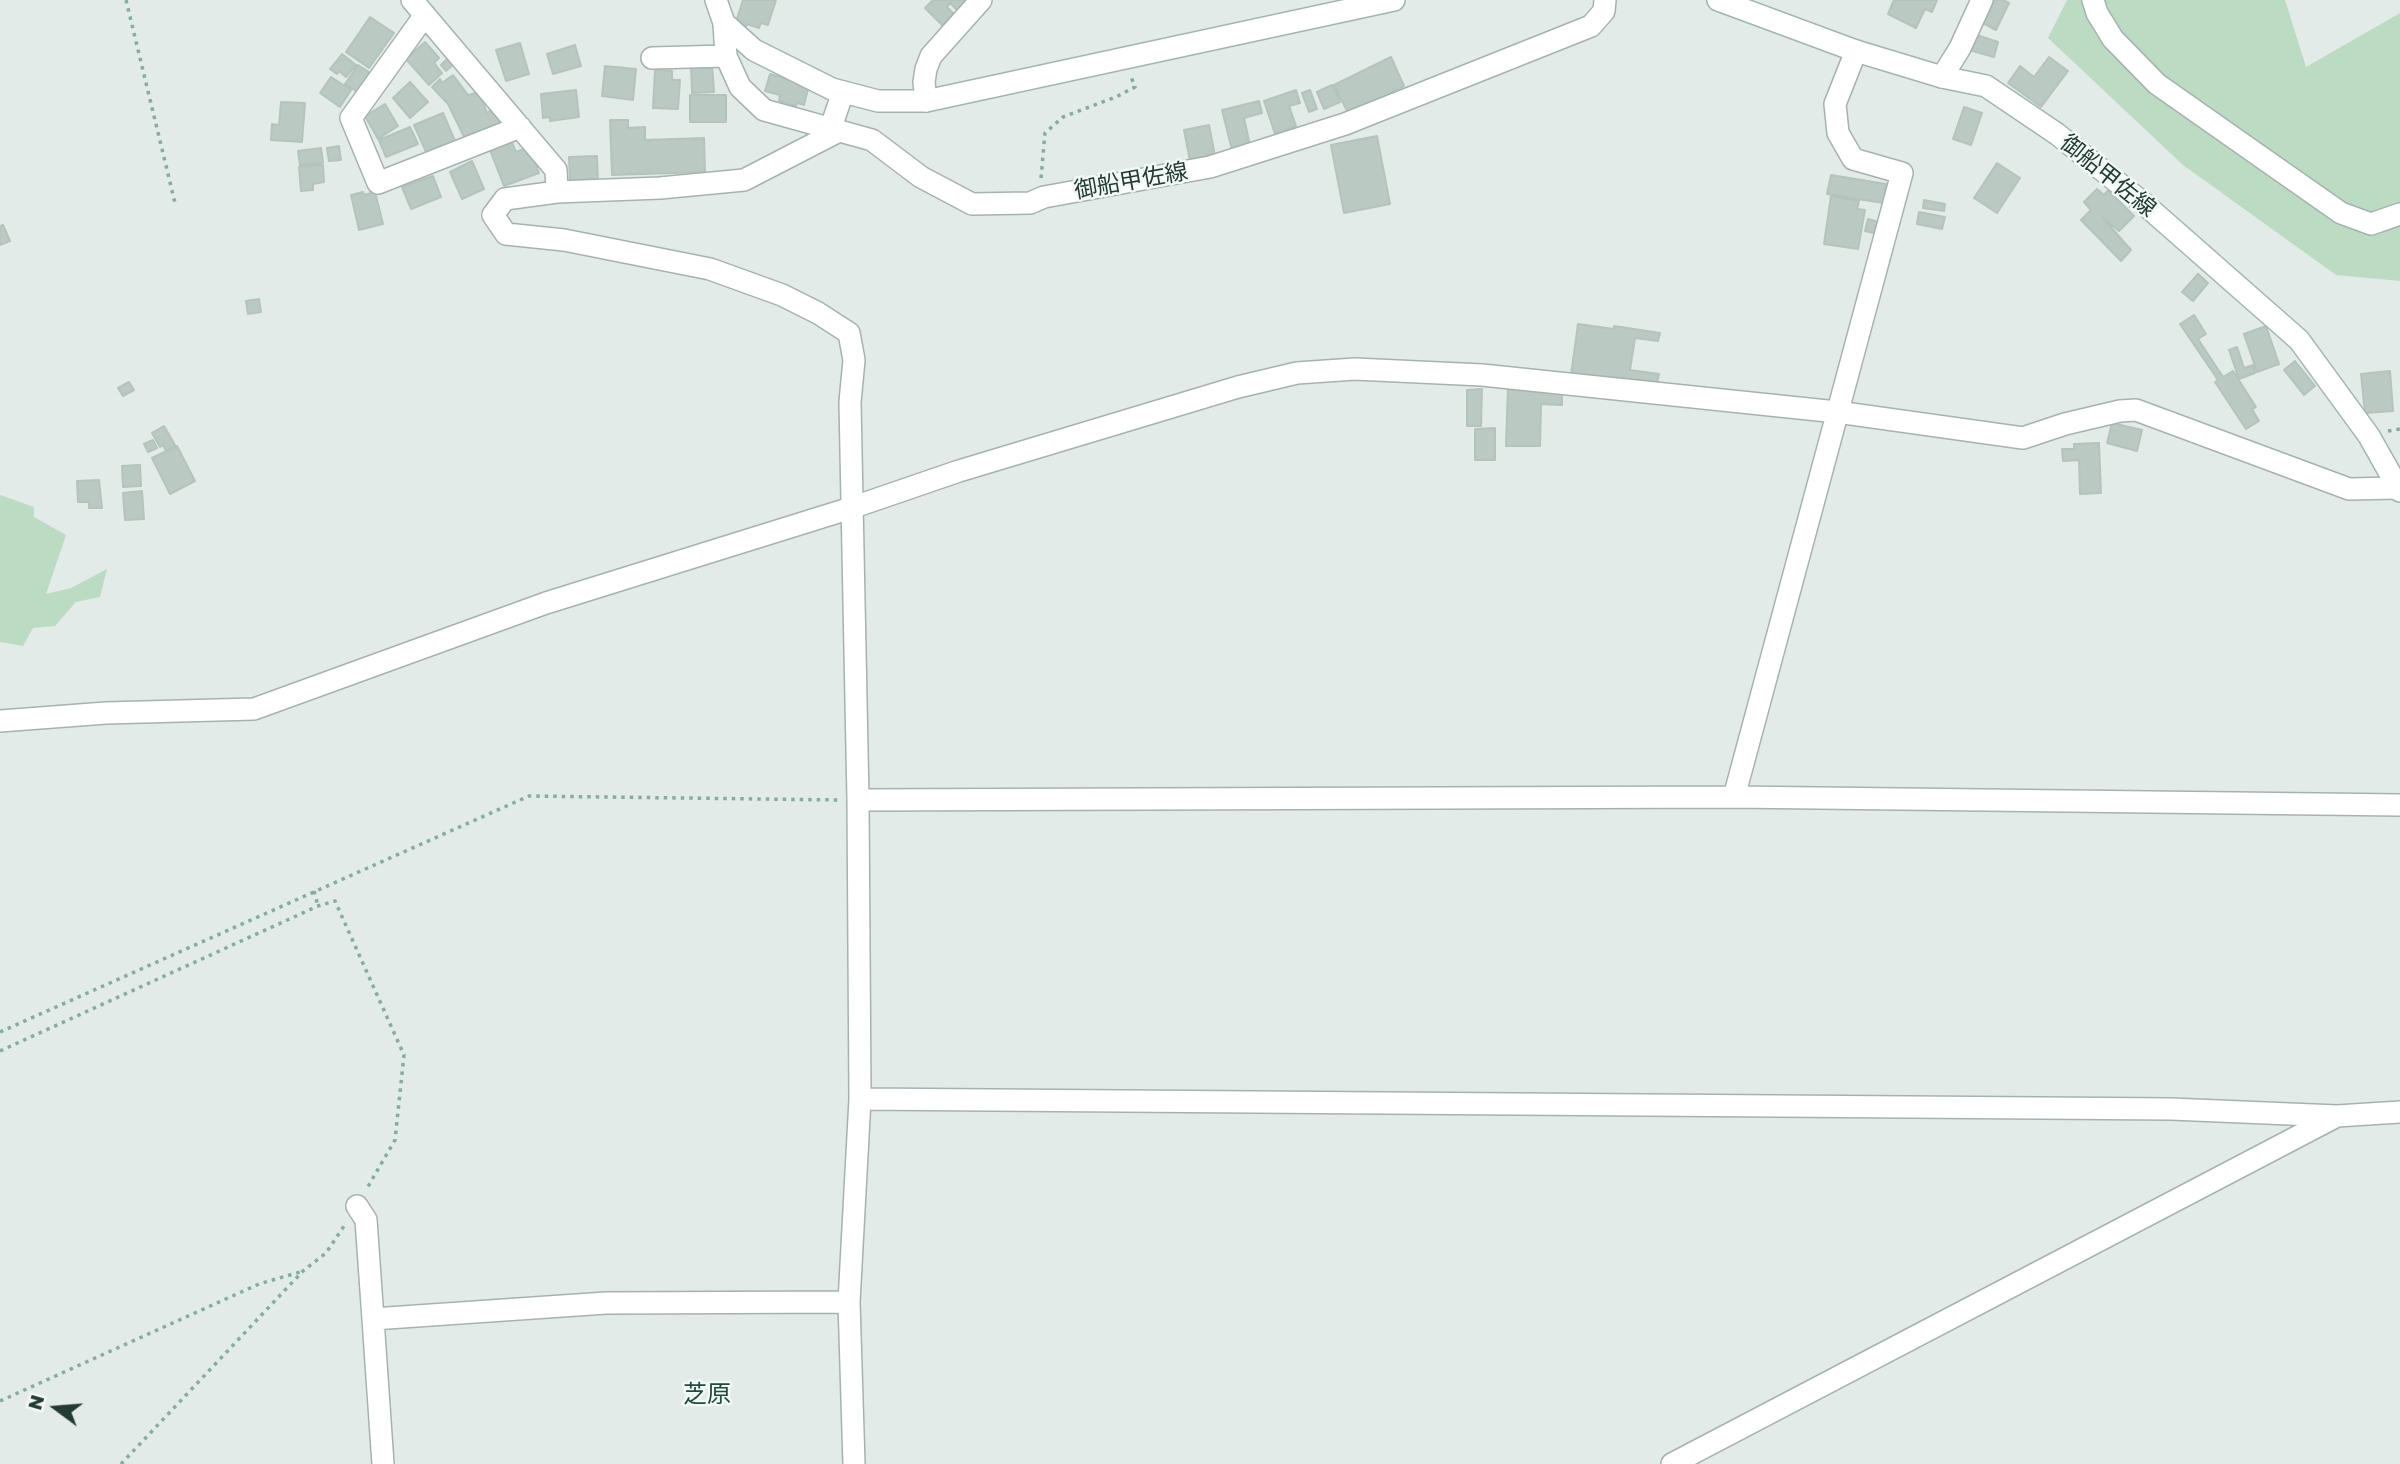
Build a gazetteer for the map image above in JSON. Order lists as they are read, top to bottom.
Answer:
{
  "streets": {
    "street": ["御船甲佐線"]
  },
  "districts": ["芝原"],
  "north": "left"
}
